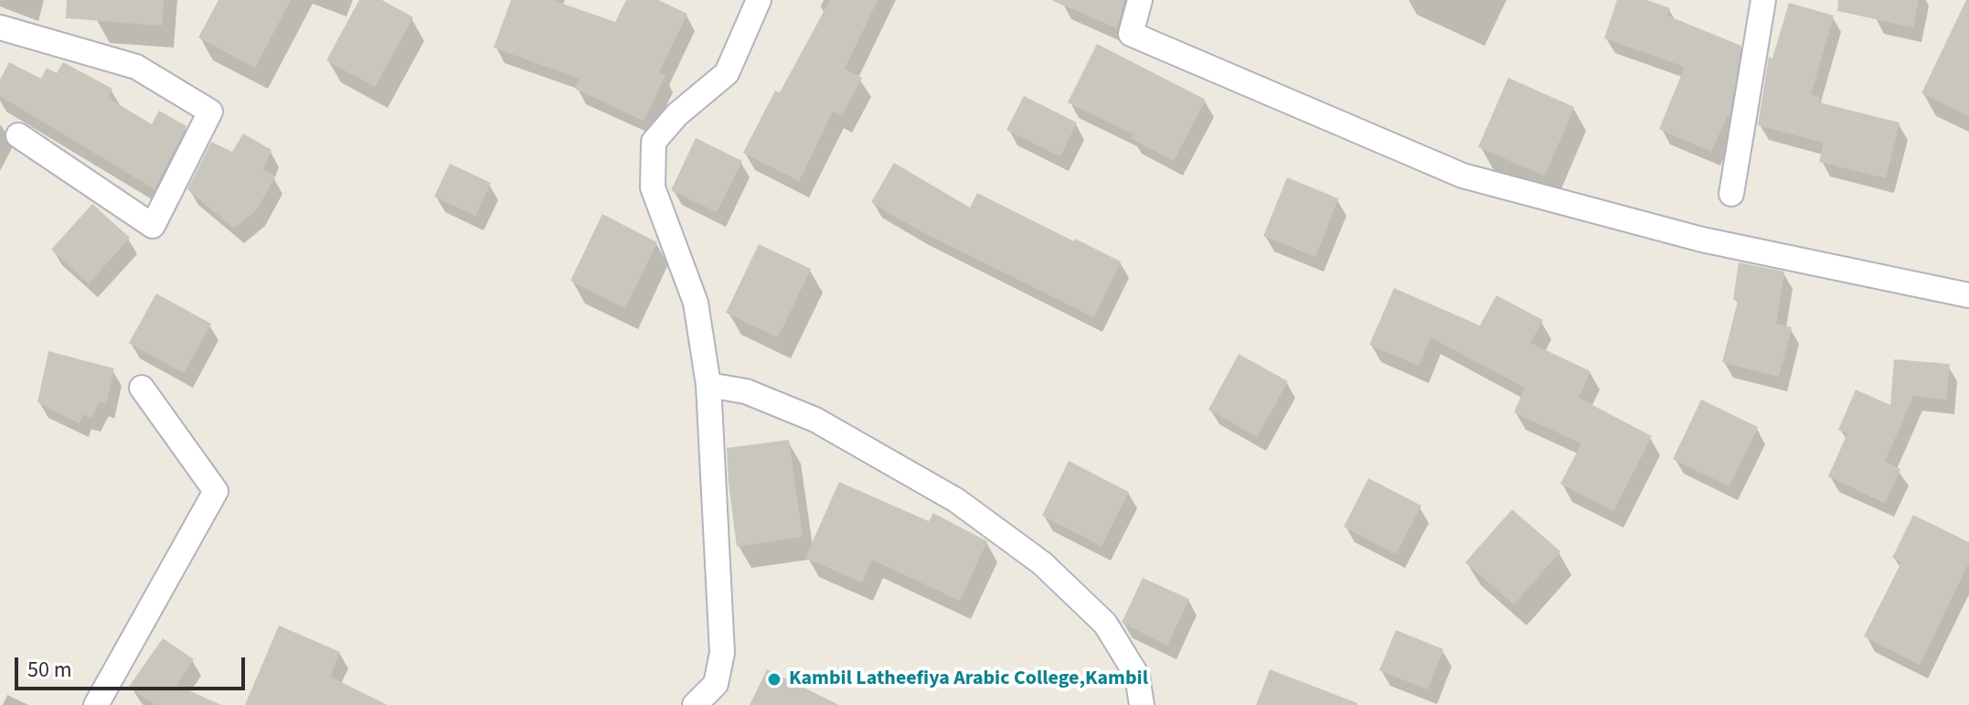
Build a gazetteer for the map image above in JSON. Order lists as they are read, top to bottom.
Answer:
{
  "places": ["Kambil Latheefiya Arabic College,Kambil"],
  "scale_bar": "50 m"
}
